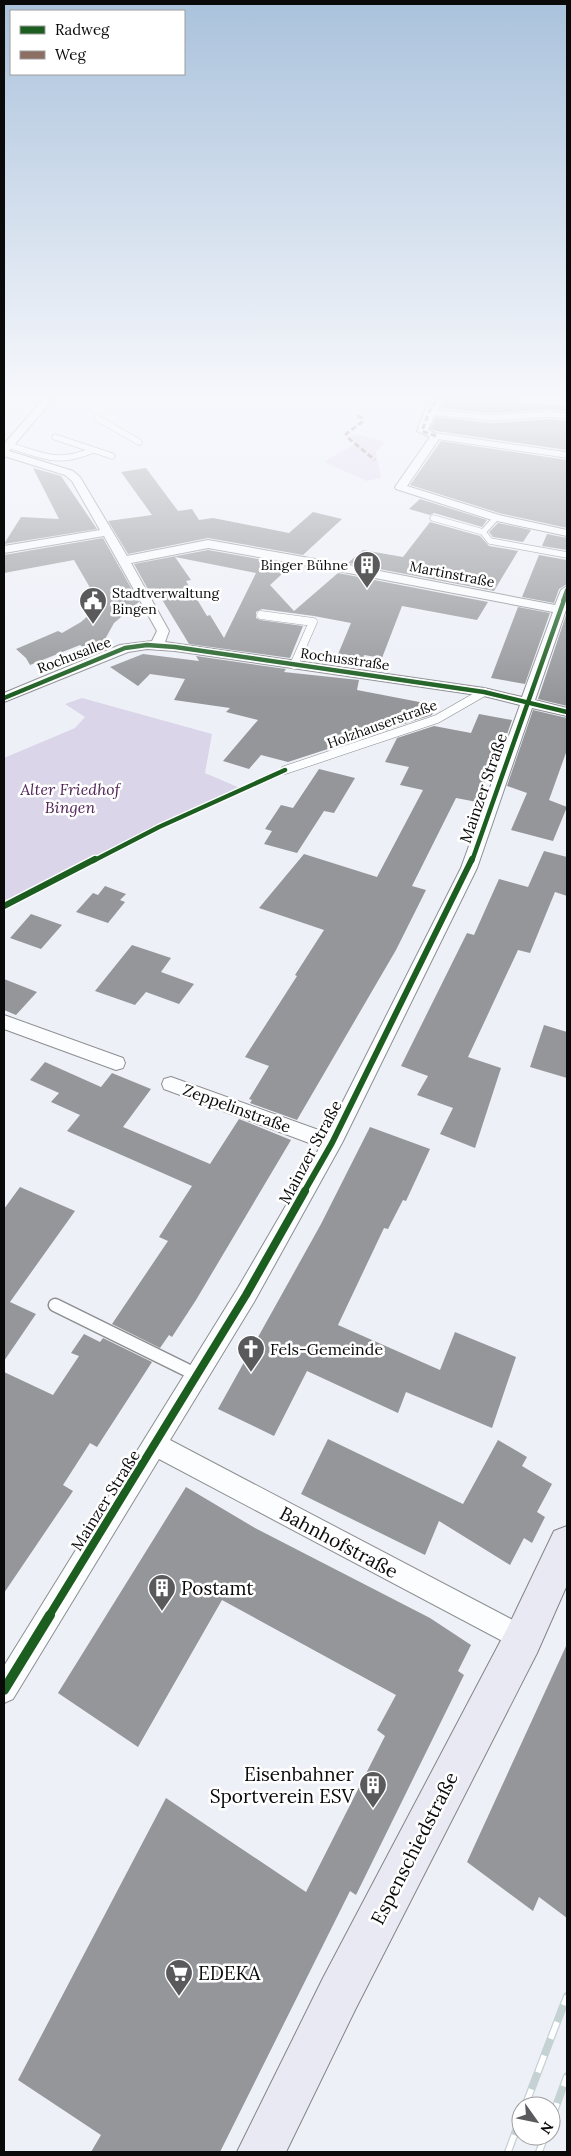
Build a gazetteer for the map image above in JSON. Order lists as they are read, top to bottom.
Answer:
{
  "streets": {
    "main road": ["Espenschiedstraße"],
    "street": [
      "Martinstraße",
      "Rochusallee",
      "Rochusstraße",
      "Mainzer Straße",
      "Zeppelinstraße",
      "Bahnhofstraße"
    ],
    "lane": ["Holzhauserstraße"]
  },
  "crossings": [
    ["Martinstraße", "Mainzer Straße"],
    ["Rochusallee", "Rochusstraße"],
    ["Rochusstraße", "Holzhauserstraße"],
    ["Rochusstraße", "Mainzer Straße"],
    ["Mainzer Straße", "Zeppelinstraße"],
    ["Mainzer Straße", "Bahnhofstraße"],
    ["Bahnhofstraße", "Espenschiedstraße"]
  ],
  "parks": ["Alter Friedhof Bingen"],
  "places": {
    "building": ["Binger Bühne", "Postamt", "Eisenbahner Sportverein ESV"],
    "public building": ["Stadtverwaltung Bingen"],
    "church": ["Fels-Gemeinde"],
    "supermarket": ["EDEKA"]
  },
  "legend": ["Radweg", "Weg"],
  "north": "bottom right"
}
